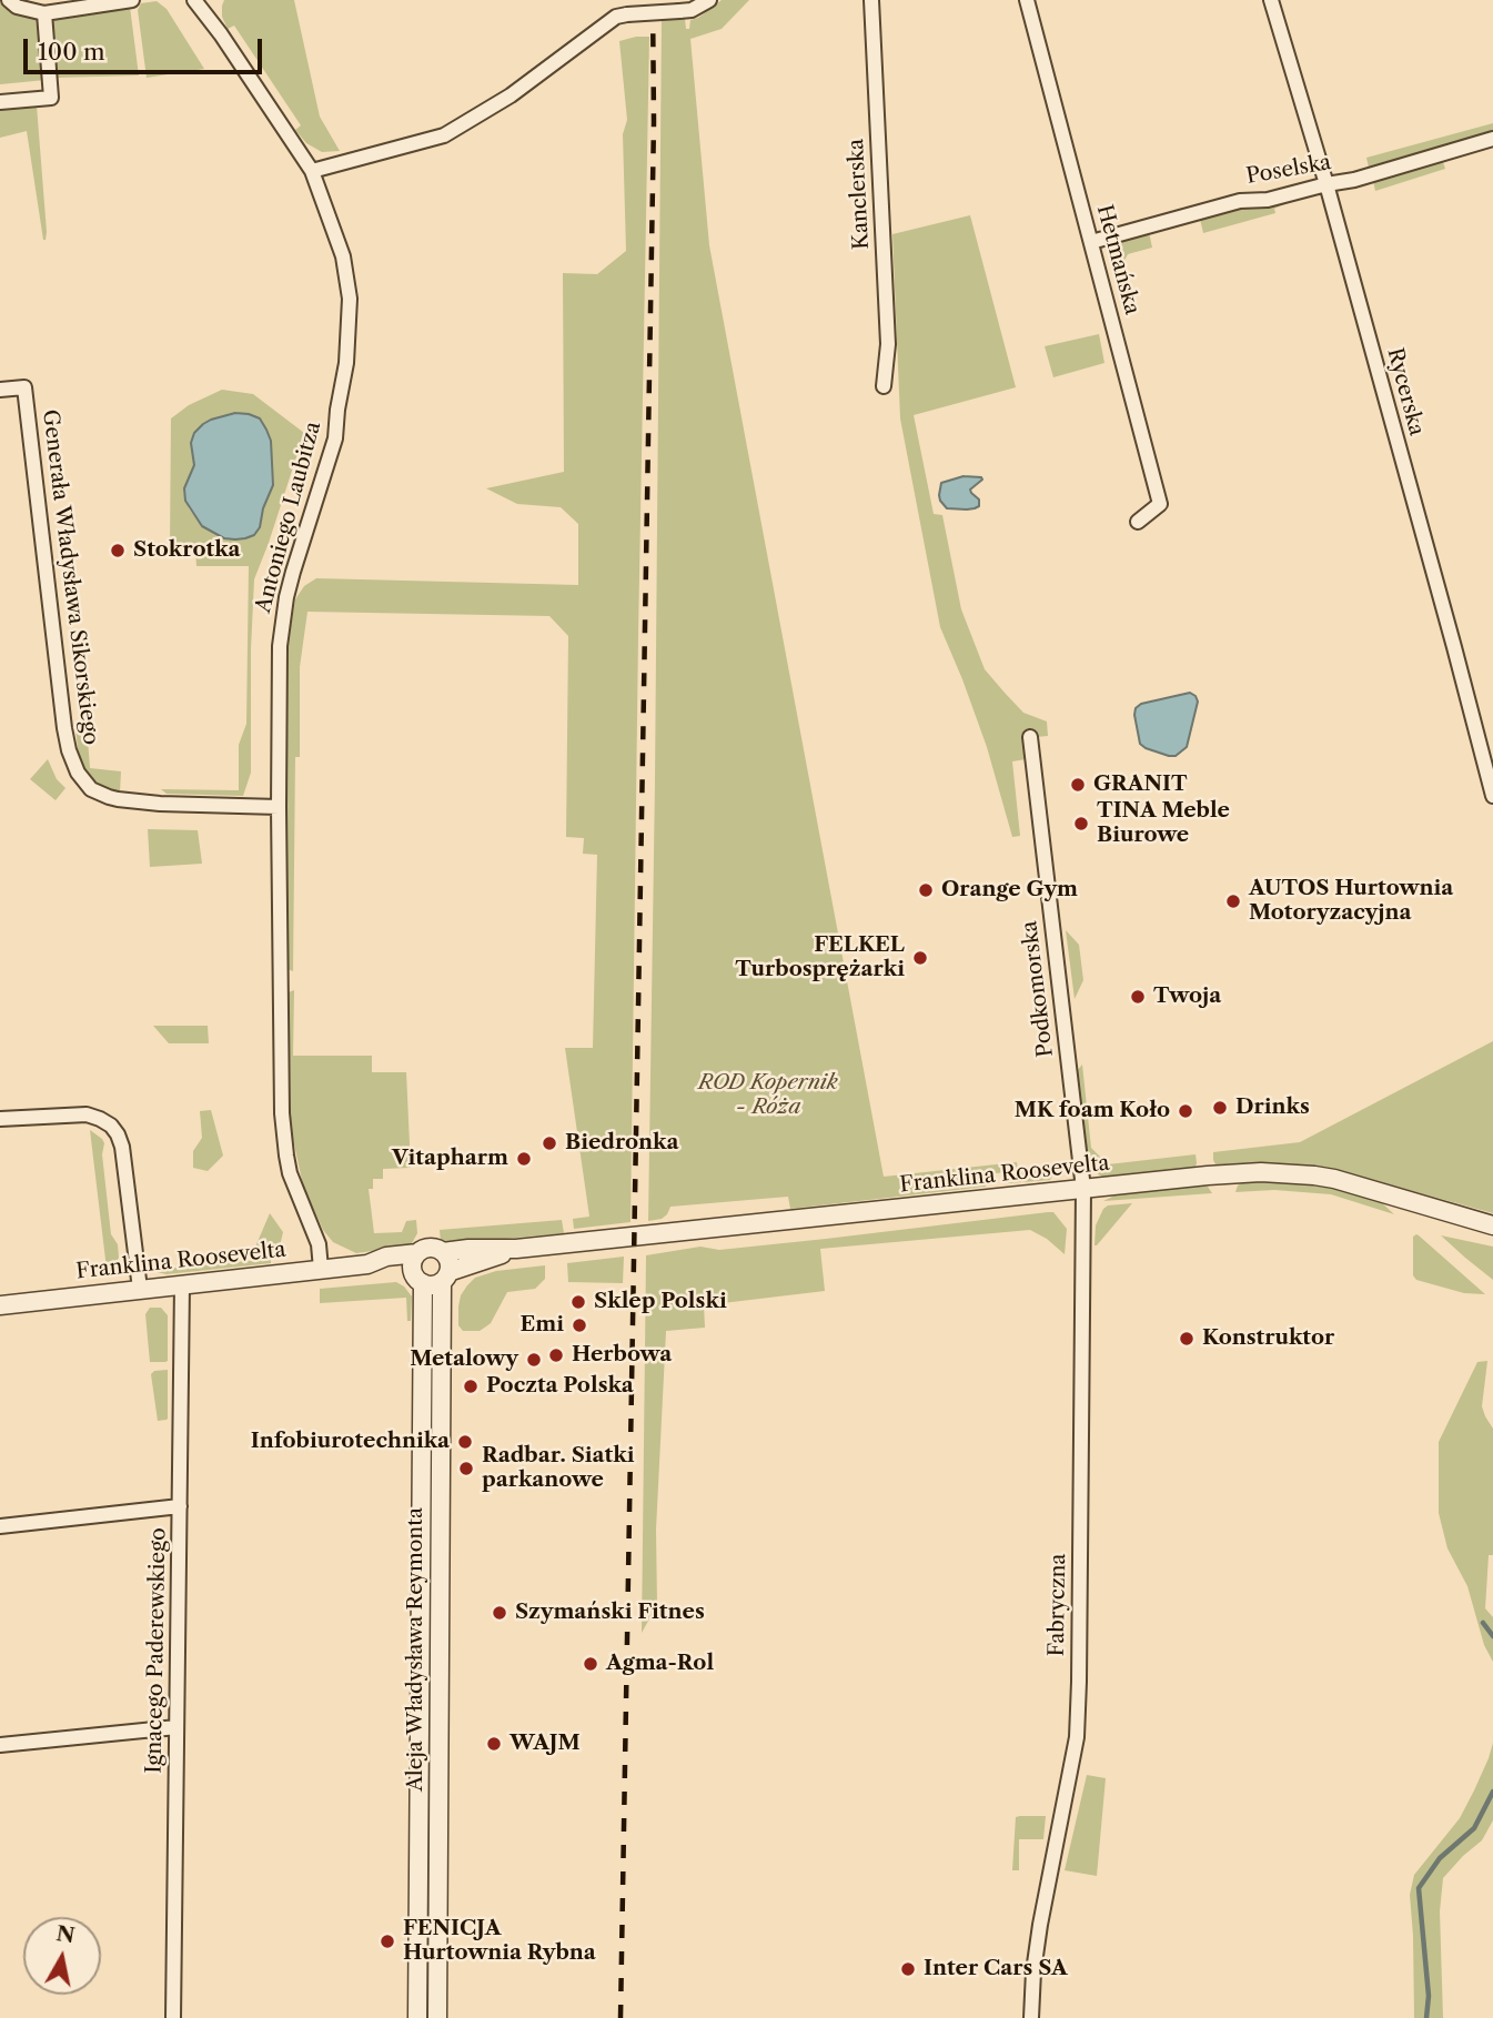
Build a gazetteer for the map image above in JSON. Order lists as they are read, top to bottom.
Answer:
{
  "streets": {
    "street": [
      "Poselska",
      "Kanclerska",
      "Hetmańska",
      "Rycerska",
      "Antoniego Laubitza",
      "Generała Władysława Sikorskiego",
      "Podkomorska",
      "Franklina Roosevelta",
      "Fabryczna",
      "Aleja Władysława Reymonta",
      "Ignacego Paderewskiego"
    ]
  },
  "crossings": [
    ["Poselska", "Hetmańska"],
    ["Poselska", "Rycerska"],
    ["Antoniego Laubitza", "Generała Władysława Sikorskiego"],
    ["Antoniego Laubitza", "Franklina Roosevelta"],
    ["Podkomorska", "Franklina Roosevelta"],
    ["Podkomorska", "Fabryczna"],
    ["Franklina Roosevelta", "Fabryczna"],
    ["Franklina Roosevelta", "Aleja Władysława Reymonta"],
    ["Franklina Roosevelta", "Ignacego Paderewskiego"]
  ],
  "parks": ["ROD Kopernik - Róża"],
  "places": [
    "Stokrotka",
    "GRANIT",
    "TINA Meble Biurowe",
    "Orange Gym",
    "AUTOS Hurtownia Motoryzacyjna",
    "FELKEL Turbosprężarki",
    "Twoja",
    "Drinks",
    "MK foam Koło",
    "Biedronka",
    "Vitapharm",
    "Sklep Polski",
    "Emi",
    "Konstruktor",
    "Herbowa",
    "Metalowy",
    "Poczta Polska",
    "Infobiurotechnika",
    "Radbar. Siatki parkanowe",
    "Szymański Fitnes",
    "Agma-Rol",
    "WAJM",
    "FENICJA Hurtownia Rybna",
    "Inter Cars SA"
  ],
  "scale_bar": "100 m",
  "north": "top"
}
